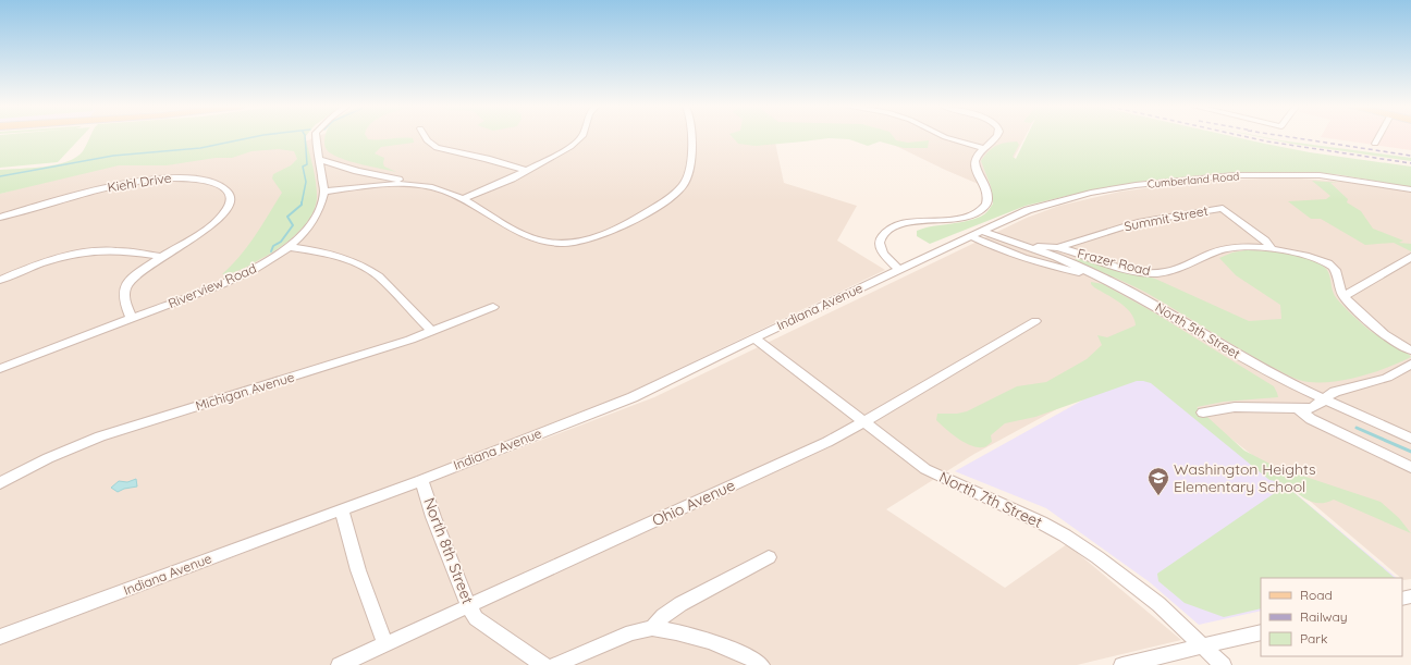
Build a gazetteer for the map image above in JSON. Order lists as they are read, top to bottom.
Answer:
{
  "streets": {
    "street": [
      "Cumberland Road",
      "Kiehl Drive",
      "Summit Street",
      "Frazer Road",
      "Riverview Road",
      "Indiana Avenue",
      "North 5th Street",
      "Michigan Avenue",
      "North 7th Street",
      "Ohio Avenue",
      "North 8th Street"
    ]
  },
  "crossings": [
    ["Cumberland Road", "Indiana Avenue"],
    ["Cumberland Road", "North 5th Street"],
    ["Kiehl Drive", "Riverview Road"],
    ["Summit Street", "Frazer Road"],
    ["Frazer Road", "North 5th Street"],
    ["Indiana Avenue", "North 5th Street"],
    ["Indiana Avenue", "North 7th Street"],
    ["Indiana Avenue", "North 8th Street"],
    ["North 7th Street", "Ohio Avenue"],
    ["Ohio Avenue", "North 8th Street"]
  ],
  "places": {
    "school or university": ["Washington Heights Elementary School"]
  },
  "legend": ["Road", "Railway", "Park"]
}
